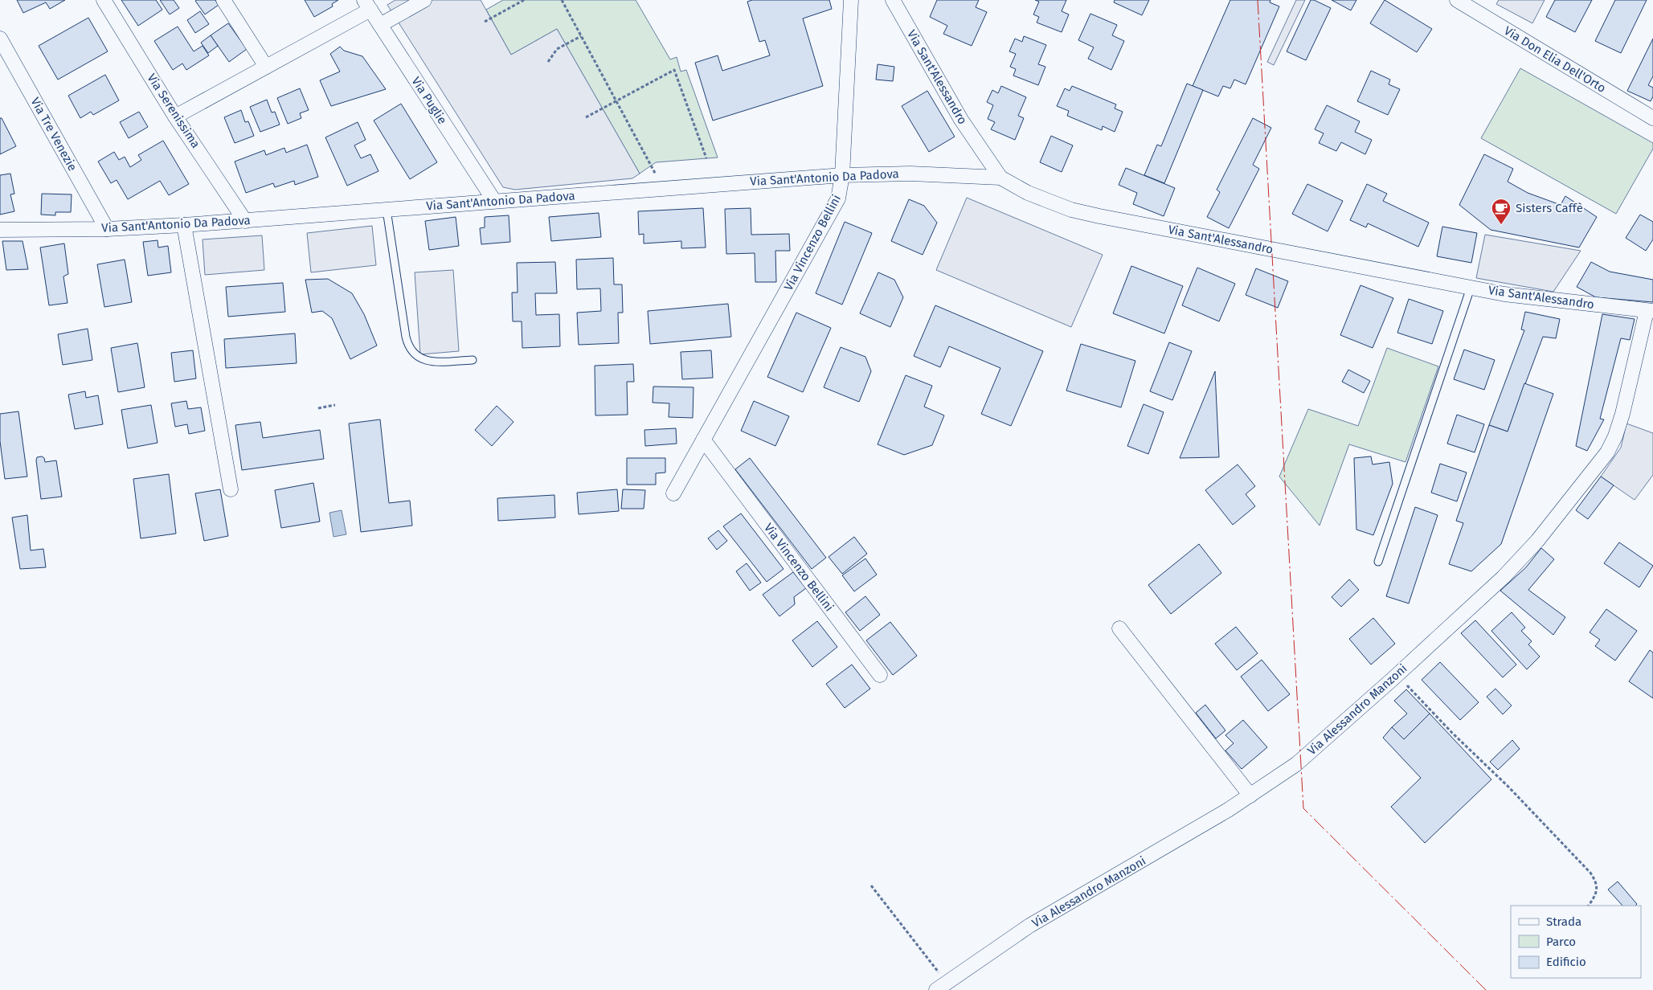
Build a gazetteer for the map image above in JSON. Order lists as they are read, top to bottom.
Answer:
{
  "streets": {
    "street": [
      "Via Don Elia Dell'Orto",
      "Via Sant'Alessandro",
      "Via Puglie",
      "Via Serenissima",
      "Via Tre Venezie",
      "Via Sant'Antonio Da Padova",
      "Via Vincenzo Bellini",
      "Via Alessandro Manzoni"
    ]
  },
  "crossings": [
    ["Via Sant'Alessandro", "Via Sant'Antonio Da Padova"],
    ["Via Sant'Alessandro", "Via Alessandro Manzoni"],
    ["Via Puglie", "Via Sant'Antonio Da Padova"],
    ["Via Serenissima", "Via Sant'Antonio Da Padova"],
    ["Via Tre Venezie", "Via Sant'Antonio Da Padova"],
    ["Via Sant'Antonio Da Padova", "Via Vincenzo Bellini"]
  ],
  "places": {
    "cafe": ["Sisters Caffè"]
  },
  "legend": ["Strada", "Parco", "Edificio"]
}
